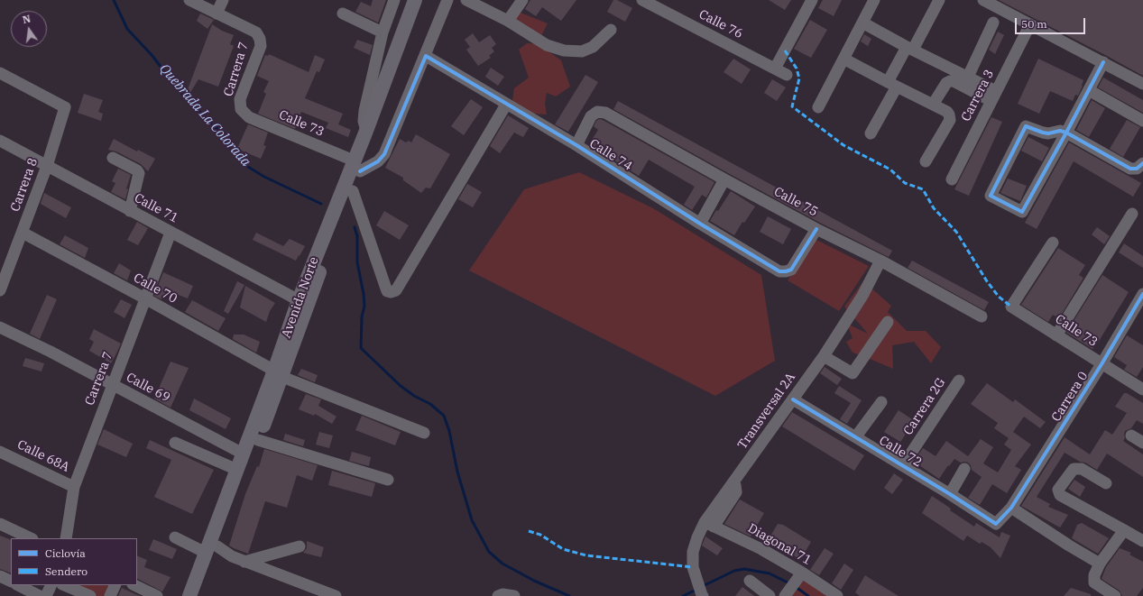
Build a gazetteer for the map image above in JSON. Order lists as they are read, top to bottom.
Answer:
{
  "streets": {
    "main road": ["Avenida Norte"],
    "street": [
      "Calle 76",
      "Carrera 7",
      "Carrera 3",
      "Calle 73",
      "Calle 74",
      "Carrera 8",
      "Calle 75",
      "Calle 71",
      "Calle 70",
      "Calle 69",
      "Carrera 0",
      "Carrera 2G",
      "Transversal 2A",
      "Calle 72",
      "Calle 68A",
      "Diagonal 71"
    ]
  },
  "crossings": [
    ["Carrera 7", "Calle 73"],
    ["Carrera 7", "Calle 71"],
    ["Carrera 7", "Calle 70"],
    ["Carrera 7", "Calle 69"],
    ["Carrera 7", "Calle 68A"],
    ["Calle 73", "Avenida Norte"],
    ["Calle 73", "Carrera 0"],
    ["Calle 74", "Calle 75"],
    ["Carrera 8", "Calle 71"],
    ["Carrera 8", "Calle 70"],
    ["Calle 75", "Transversal 2A"],
    ["Calle 71", "Avenida Norte"],
    ["Calle 70", "Avenida Norte"],
    ["Avenida Norte", "Calle 69"],
    ["Carrera 0", "Calle 72"],
    ["Carrera 2G", "Calle 72"],
    ["Transversal 2A", "Calle 72"],
    ["Transversal 2A", "Diagonal 71"]
  ],
  "water": ["Quebrada La Colorada"],
  "legend": ["Ciclovía", "Sendero"],
  "scale_bar": "50 m",
  "north": "top"
}
